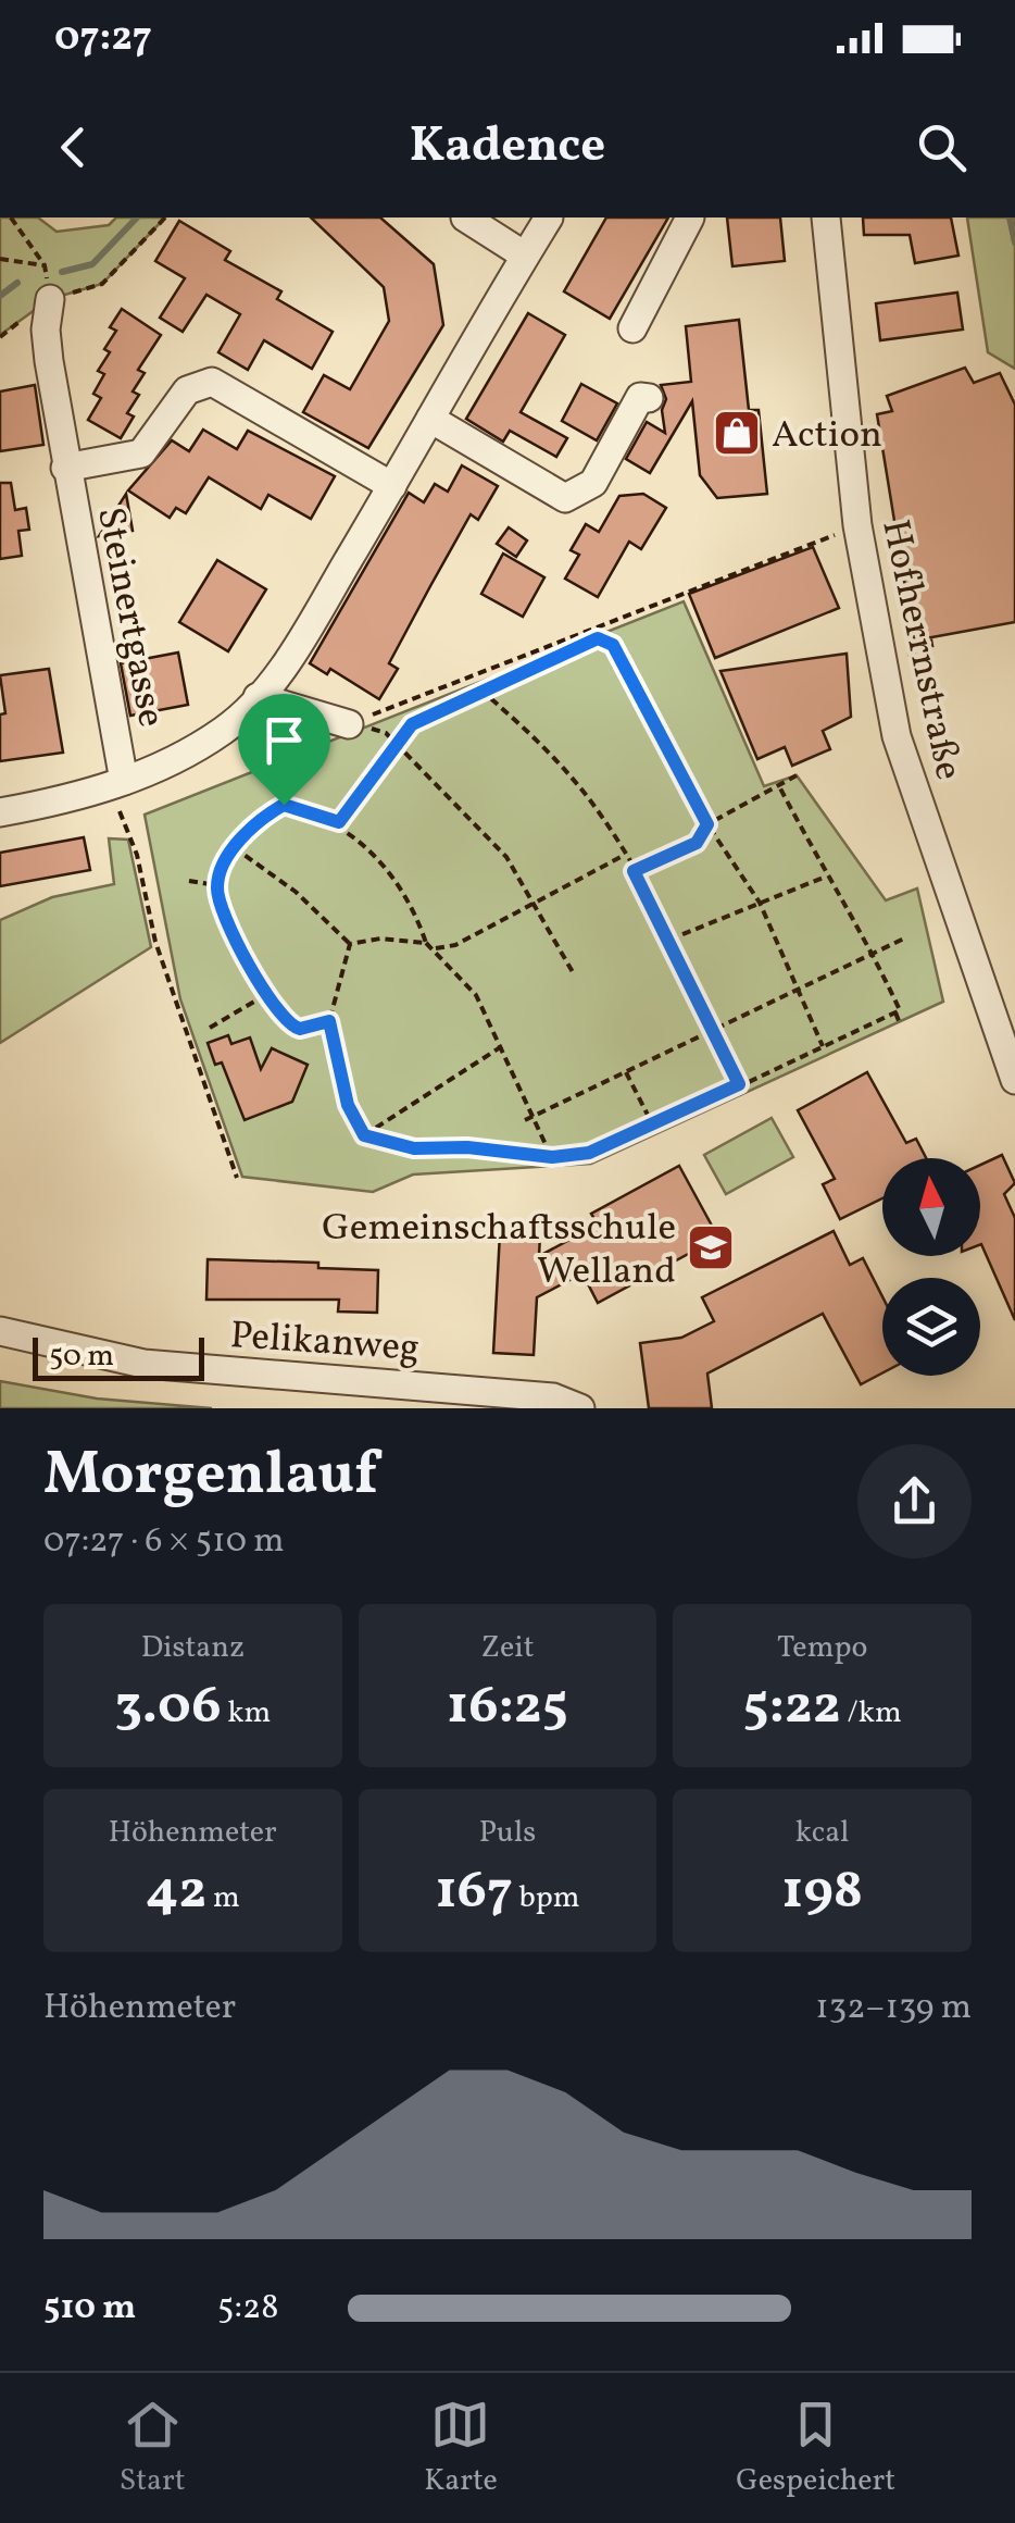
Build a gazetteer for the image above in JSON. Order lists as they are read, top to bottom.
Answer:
{
  "streets": {
    "street": ["Steinertgasse", "Hofherrnstraße", "Pelikanweg"]
  },
  "places": {
    "shop": ["Action"],
    "school or university": ["Gemeinschaftsschule Welland"]
  },
  "scale_bar": "50 m",
  "north": "top",
  "page": {
    "status": "07:27",
    "header": "Kadence",
    "scale": "50 m",
    "heading": ["Morgenlauf", "07:27 · 6 × 510 m"],
    "stats": [
      ["Distanz", "3.06 km"],
      ["Zeit", "16:25"],
      ["Tempo", "5:22 /km"],
      ["Höhenmeter", "42 m"],
      ["Puls", "167 bpm"],
      ["kcal", "198"]
    ],
    "chart": ["Höhenmeter", "132–139 m"],
    "list": [
      {
        "name": "510 m",
        "note": "5:28"
      }
    ],
    "tabs": ["Start", "Karte", "Gespeichert"]
  }
}
